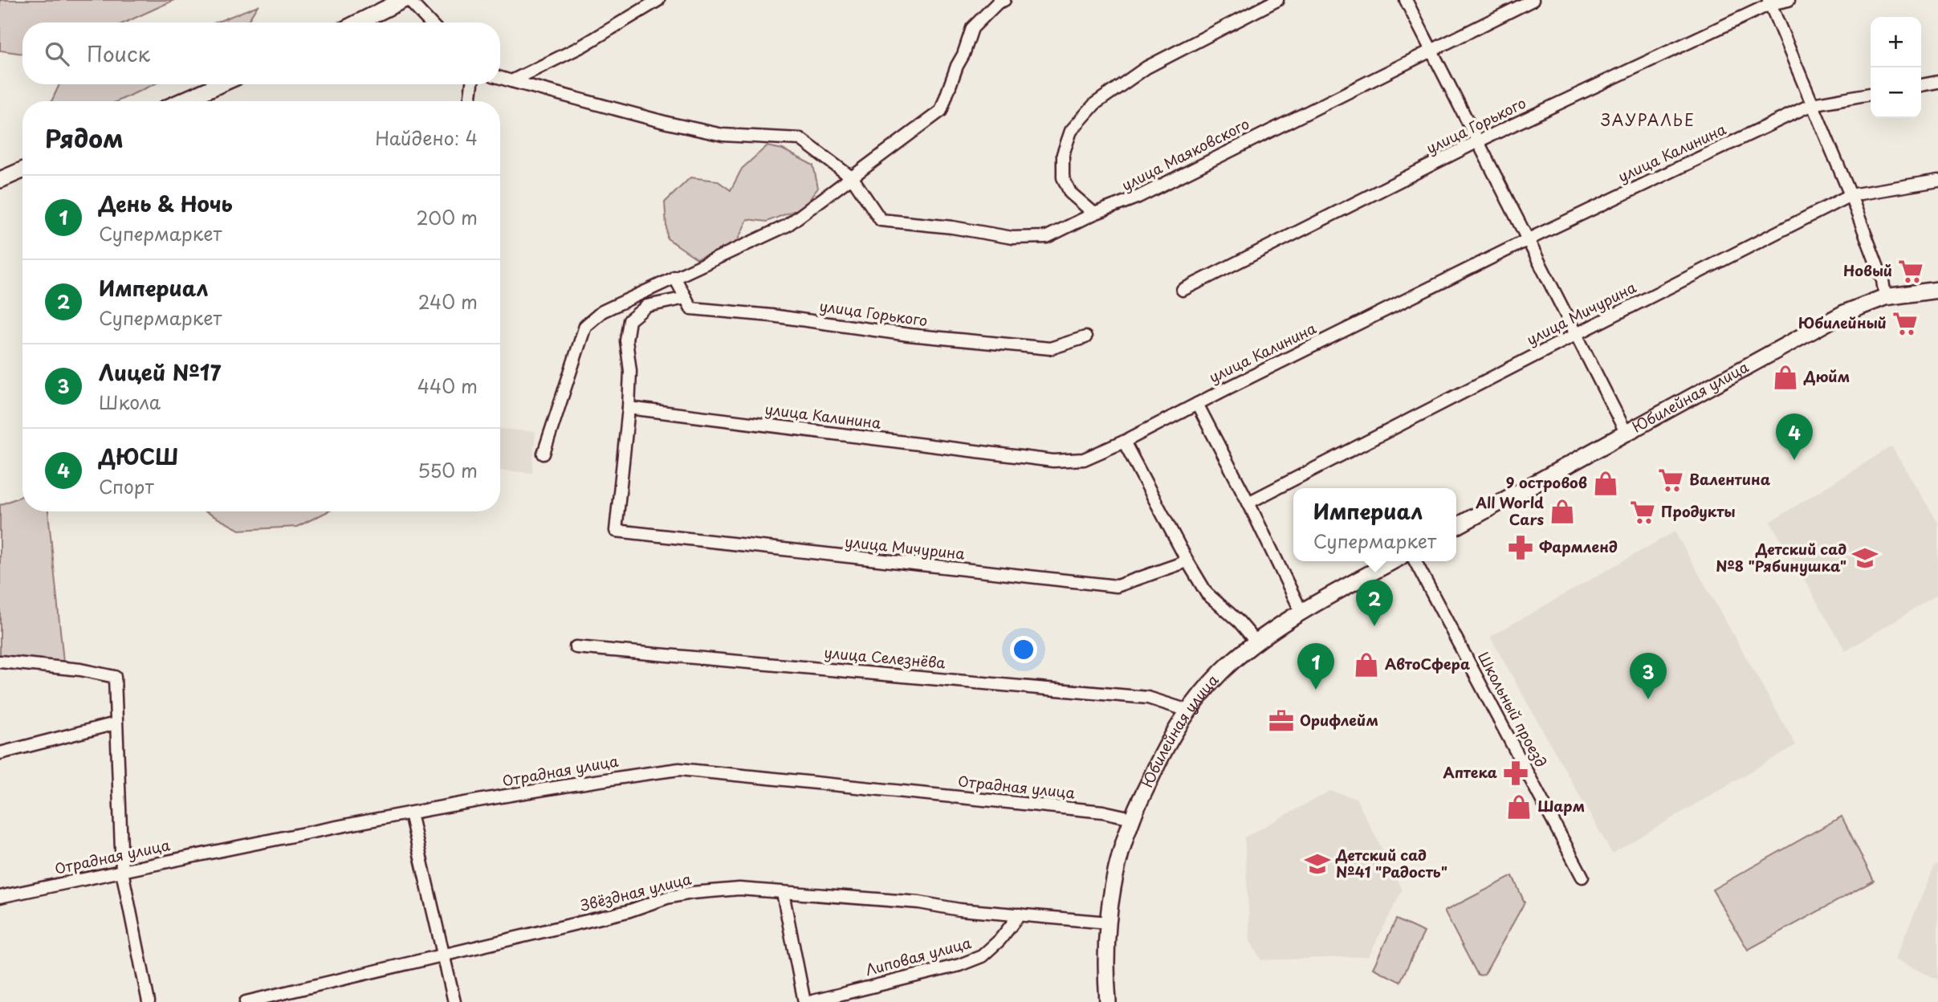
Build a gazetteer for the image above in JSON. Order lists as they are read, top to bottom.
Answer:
{
  "streets": {
    "street": [
      "улица Горького",
      "улица Калинина",
      "улица Маяковского",
      "улица Мичурина",
      "Юбилейная улица",
      "улица Селезнёва",
      "Школьный проезд",
      "Отрадная улица",
      "Звёздная улица",
      "Липовая улица"
    ]
  },
  "crossings": [
    ["улица Калинина", "улица Мичурина"],
    ["Юбилейная улица", "улица Селезнёва"],
    ["Юбилейная улица", "Отрадная улица"],
    ["Юбилейная улица", "Звёздная улица"],
    ["Звёздная улица", "Липовая улица"]
  ],
  "districts": ["ЗАУРАЛЬЕ"],
  "places": {
    "supermarket": [
      "Новый",
      "Юбилейный",
      "Валентина",
      "Продукты"
    ],
    "shop": [
      "Дюйм",
      "9 островов",
      "All World Cars",
      "АвтоСфера",
      "Шарм"
    ],
    "pharmacy": ["Фармленд", "Аптека"],
    "school or university": ["Детский сад №8 \"Рябинушка\"", "Детский сад №41 \"Радость\""],
    "office": ["Орифлейм"]
  },
  "page": {
    "map_buttons": ["+", "−"],
    "search": "Поиск",
    "heading": ["Рядом", "Найдено: 4"],
    "list": [
      {
        "mark": "1",
        "name": "День & Ночь",
        "note": "Супермаркет",
        "value": "200 m"
      },
      {
        "mark": "2",
        "name": "Империал",
        "note": "Супермаркет",
        "value": "240 m"
      },
      {
        "mark": "3",
        "name": "Лицей №17",
        "note": "Школа",
        "value": "440 m"
      },
      {
        "mark": "4",
        "name": "ДЮСШ",
        "note": "Спорт",
        "value": "550 m"
      }
    ],
    "pins": [
      "4",
      "2",
      "1",
      "3"
    ],
    "popup": ["Империал", "Супермаркет"]
  }
}
